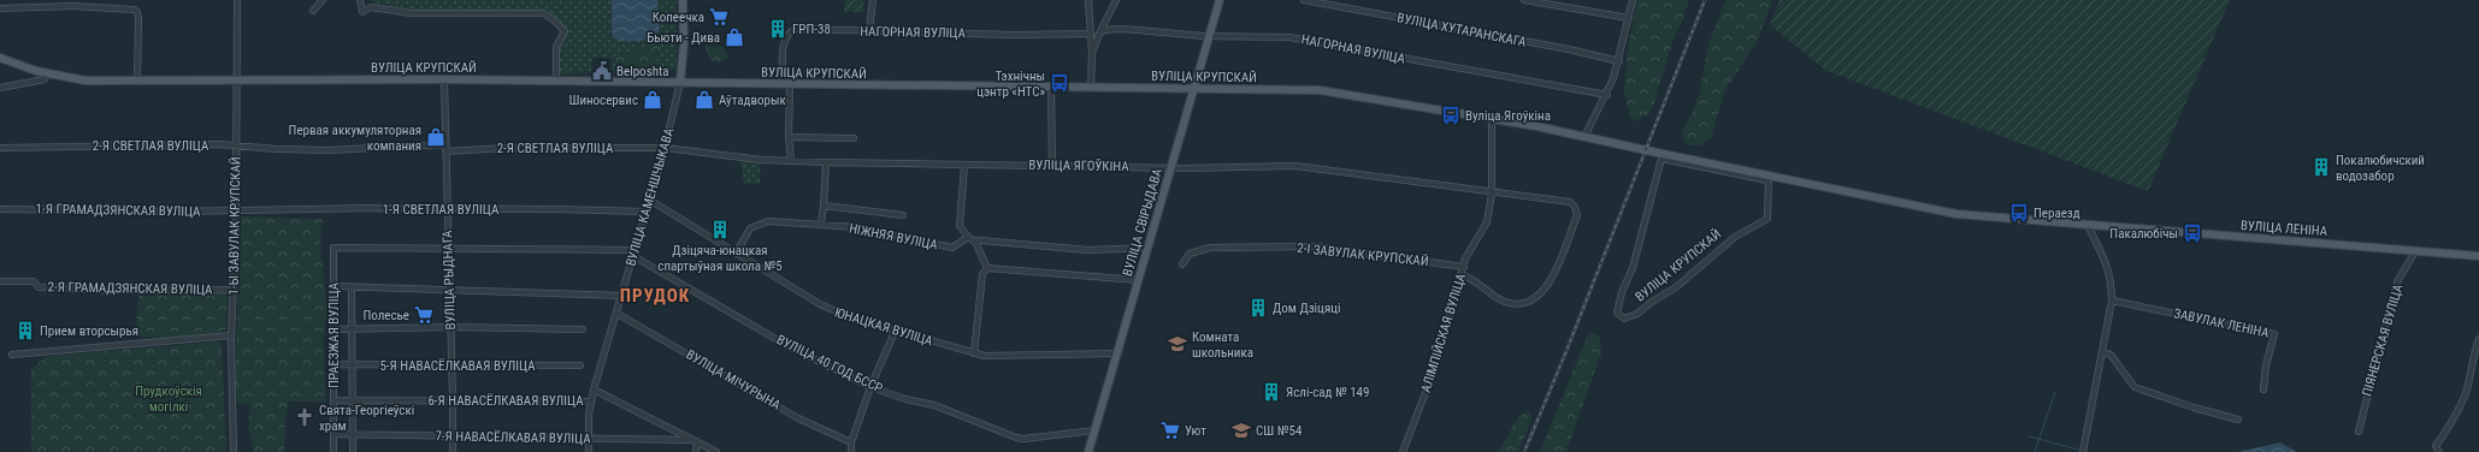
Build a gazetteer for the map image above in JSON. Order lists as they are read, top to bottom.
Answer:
{
  "streets": {
    "main road": ["ВУЛІЦА КРУПСКАЙ", "ВУЛІЦА СВІРЫДАВА", "ВУЛІЦА ЛЕНІНА"],
    "street": [
      "ВУЛІЦА ХУТАРАНСКАГА",
      "НАГОРНАЯ ВУЛІЦА",
      "2-Я СВЕТЛАЯ ВУЛІЦА",
      "ВУЛІЦА ЯГОЎКІНА",
      "ВУЛІЦА КАМЕНШЧЫКАВА",
      "1-Я СВЕТЛАЯ ВУЛІЦА",
      "1-Я ГРАМАДЗЯНСКАЯ ВУЛІЦА",
      "1-Ы ЗАВУЛАК КРУПСКАЙ",
      "НІЖНЯЯ ВУЛІЦА",
      "2-І ЗАВУЛАК КРУПСКАЙ",
      "ВУЛІЦА РЫДНАГА",
      "2-Я ГРАМАДЗЯНСКАЯ ВУЛІЦА",
      "ЗАВУЛАК ЛЕНІНА",
      "ЮНАЦКАЯ ВУЛІЦА",
      "АЛІМПІЙСКАЯ ВУЛІЦА",
      "ПРАЕЗЖАЯ ВУЛІЦА",
      "ПІЯНЕРСКАЯ ВУЛІЦА",
      "ВУЛІЦА 40 ГОД БССР",
      "5-Я НАВАСЁЛКАВАЯ ВУЛІЦА",
      "ВУЛІЦА МІЧУРЫНА",
      "6-Я НАВАСЁЛКАВАЯ ВУЛІЦА",
      "7-Я НАВАСЁЛКАВАЯ ВУЛІЦА"
    ]
  },
  "crossings": [
    ["НАГОРНАЯ ВУЛІЦА", "ВУЛІЦА КРУПСКАЙ"],
    ["НАГОРНАЯ ВУЛІЦА", "ВУЛІЦА СВІРЫДАВА"],
    ["ВУЛІЦА КРУПСКАЙ", "ВУЛІЦА КАМЕНШЧЫКАВА"],
    ["ВУЛІЦА КРУПСКАЙ", "ВУЛІЦА СВІРЫДАВА"],
    ["ВУЛІЦА КРУПСКАЙ", "1-Ы ЗАВУЛАК КРУПСКАЙ"],
    ["ВУЛІЦА КРУПСКАЙ", "ВУЛІЦА ЛЕНІНА"],
    ["ВУЛІЦА КРУПСКАЙ", "ВУЛІЦА РЫДНАГА"],
    ["2-Я СВЕТЛАЯ ВУЛІЦА", "ВУЛІЦА ЯГОЎКІНА"],
    ["2-Я СВЕТЛАЯ ВУЛІЦА", "ВУЛІЦА КАМЕНШЧЫКАВА"],
    ["2-Я СВЕТЛАЯ ВУЛІЦА", "1-Ы ЗАВУЛАК КРУПСКАЙ"],
    ["2-Я СВЕТЛАЯ ВУЛІЦА", "ВУЛІЦА РЫДНАГА"],
    ["ВУЛІЦА ЯГОЎКІНА", "ВУЛІЦА КАМЕНШЧЫКАВА"],
    ["ВУЛІЦА ЯГОЎКІНА", "ВУЛІЦА СВІРЫДАВА"],
    ["ВУЛІЦА ЯГОЎКІНА", "АЛІМПІЙСКАЯ ВУЛІЦА"],
    ["ВУЛІЦА КАМЕНШЧЫКАВА", "1-Я СВЕТЛАЯ ВУЛІЦА"],
    ["ВУЛІЦА КАМЕНШЧЫКАВА", "ЮНАЦКАЯ ВУЛІЦА"],
    ["ВУЛІЦА КАМЕНШЧЫКАВА", "ВУЛІЦА 40 ГОД БССР"],
    ["ВУЛІЦА КАМЕНШЧЫКАВА", "ВУЛІЦА МІЧУРЫНА"],
    ["ВУЛІЦА КАМЕНШЧЫКАВА", "6-Я НАВАСЁЛКАВАЯ ВУЛІЦА"],
    ["ВУЛІЦА КАМЕНШЧЫКАВА", "7-Я НАВАСЁЛКАВАЯ ВУЛІЦА"],
    ["1-Я СВЕТЛАЯ ВУЛІЦА", "1-Я ГРАМАДЗЯНСКАЯ ВУЛІЦА"],
    ["1-Я СВЕТЛАЯ ВУЛІЦА", "1-Ы ЗАВУЛАК КРУПСКАЙ"],
    ["1-Я СВЕТЛАЯ ВУЛІЦА", "ВУЛІЦА РЫДНАГА"],
    ["1-Я ГРАМАДЗЯНСКАЯ ВУЛІЦА", "1-Ы ЗАВУЛАК КРУПСКАЙ"],
    ["ВУЛІЦА СВІРЫДАВА", "ЮНАЦКАЯ ВУЛІЦА"],
    ["ВУЛІЦА СВІРЫДАВА", "ВУЛІЦА 40 ГОД БССР"],
    ["1-Ы ЗАВУЛАК КРУПСКАЙ", "2-Я ГРАМАДЗЯНСКАЯ ВУЛІЦА"],
    ["ВУЛІЦА ЛЕНІНА", "ПІЯНЕРСКАЯ ВУЛІЦА"],
    ["НІЖНЯЯ ВУЛІЦА", "ЮНАЦКАЯ ВУЛІЦА"],
    ["2-І ЗАВУЛАК КРУПСКАЙ", "АЛІМПІЙСКАЯ ВУЛІЦА"],
    ["ВУЛІЦА РЫДНАГА", "ПРАЕЗЖАЯ ВУЛІЦА"],
    ["ВУЛІЦА РЫДНАГА", "5-Я НАВАСЁЛКАВАЯ ВУЛІЦА"],
    ["ВУЛІЦА РЫДНАГА", "6-Я НАВАСЁЛКАВАЯ ВУЛІЦА"],
    ["ВУЛІЦА РЫДНАГА", "7-Я НАВАСЁЛКАВАЯ ВУЛІЦА"],
    ["ПРАЕЗЖАЯ ВУЛІЦА", "5-Я НАВАСЁЛКАВАЯ ВУЛІЦА"],
    ["ПРАЕЗЖАЯ ВУЛІЦА", "6-Я НАВАСЁЛКАВАЯ ВУЛІЦА"],
    ["ПРАЕЗЖАЯ ВУЛІЦА", "7-Я НАВАСЁЛКАВАЯ ВУЛІЦА"]
  ],
  "districts": ["ПРУДОК"],
  "parks": ["Прудкоўскія могілкі"],
  "places": {
    "supermarket": ["Копеечка", "Полесье", "Уют"],
    "building": [
      "ГРП-38",
      "Покалюбичский водозабор",
      "Дзіцяча-юнацкая спартыўная школа №5",
      "Дом Дзіцяці",
      "Прием вторсырья",
      "Яслі-сад № 149"
    ],
    "shop": [
      "Бьюти - Дива",
      "Шиносервис",
      "Аўтадворык",
      "Первая аккумуляторная компания"
    ],
    "public building": ["Belposhta"],
    "bus stop": [
      "Тэхнічны цэнтр «НТС»",
      "Вуліца Ягоўкіна",
      "Пераезд",
      "Пакалюбічы"
    ],
    "school or university": ["Комната школьника", "СШ №54"],
    "church": ["Свята-Георгіеўскі храм"]
  }
}
